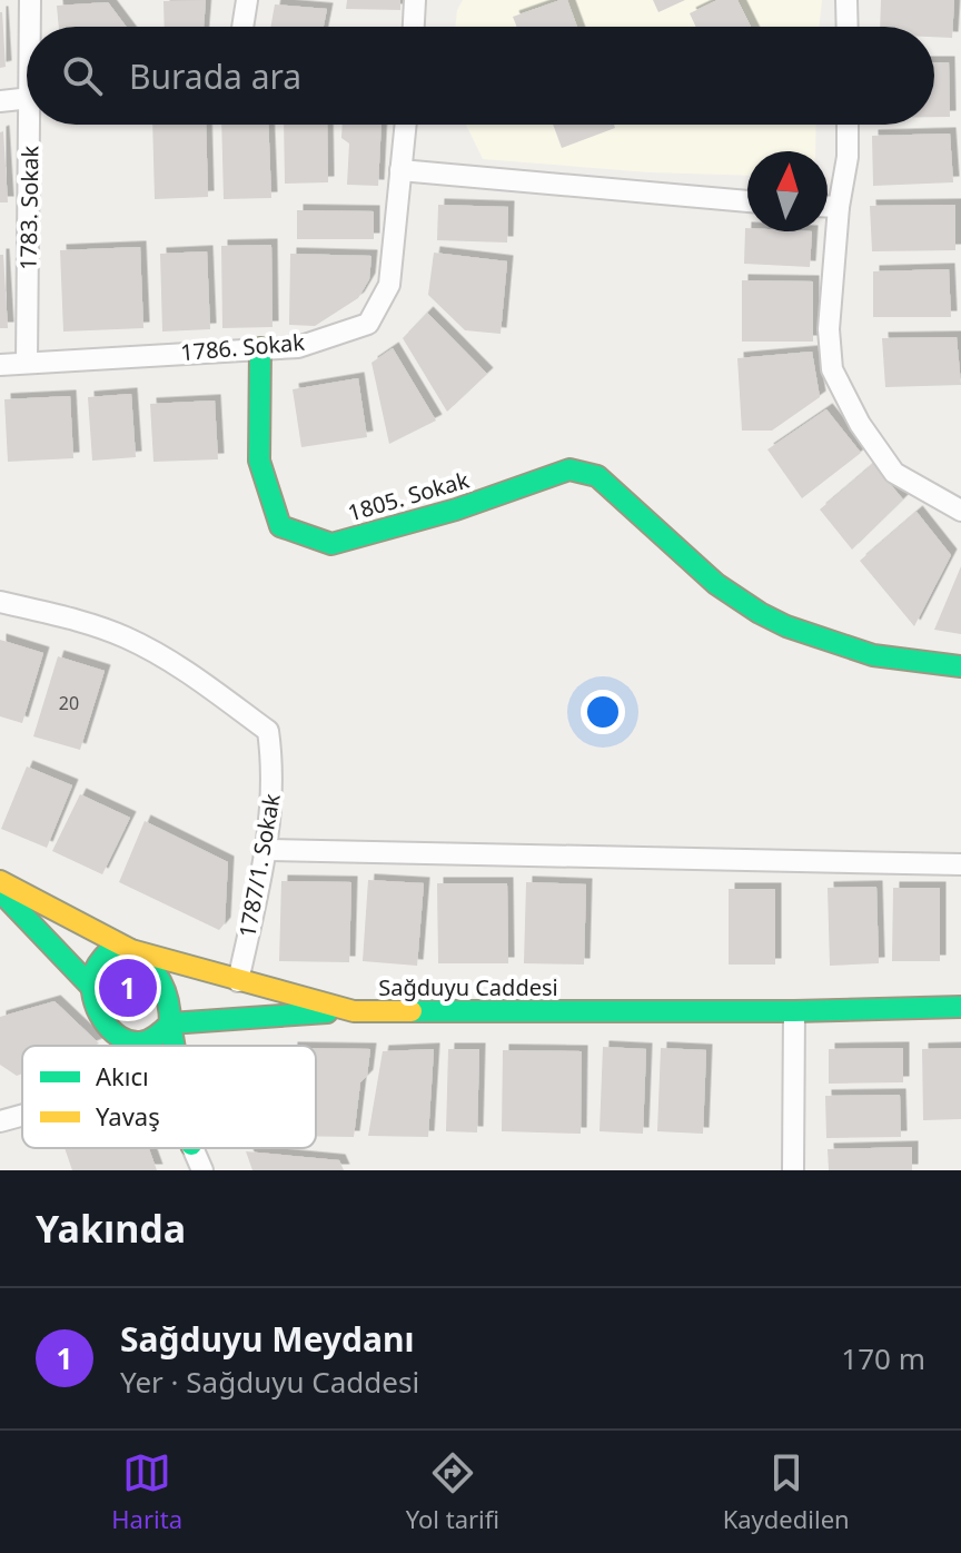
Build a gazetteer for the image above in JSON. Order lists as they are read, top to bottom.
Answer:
{
  "streets": {
    "street": [
      "1783. Sokak",
      "1786. Sokak",
      "1805. Sokak",
      "1787/1. Sokak",
      "Sağduyu Caddesi"
    ]
  },
  "crossings": [
    ["1783. Sokak", "1786. Sokak"],
    ["1786. Sokak", "1805. Sokak"],
    ["1787/1. Sokak", "Sağduyu Caddesi"]
  ],
  "house_numbers": ["20"],
  "legend": ["Akıcı", "Yavaş"],
  "north": "top",
  "page": {
    "search": "Burada ara",
    "pins": "1",
    "heading": "Yakında",
    "list": [
      {
        "mark": "1",
        "name": "Sağduyu Meydanı",
        "note": "Yer · Sağduyu Caddesi",
        "value": "170 m"
      }
    ],
    "nav": ["Harita", "Yol tarifi", "Kaydedilen"]
  }
}
